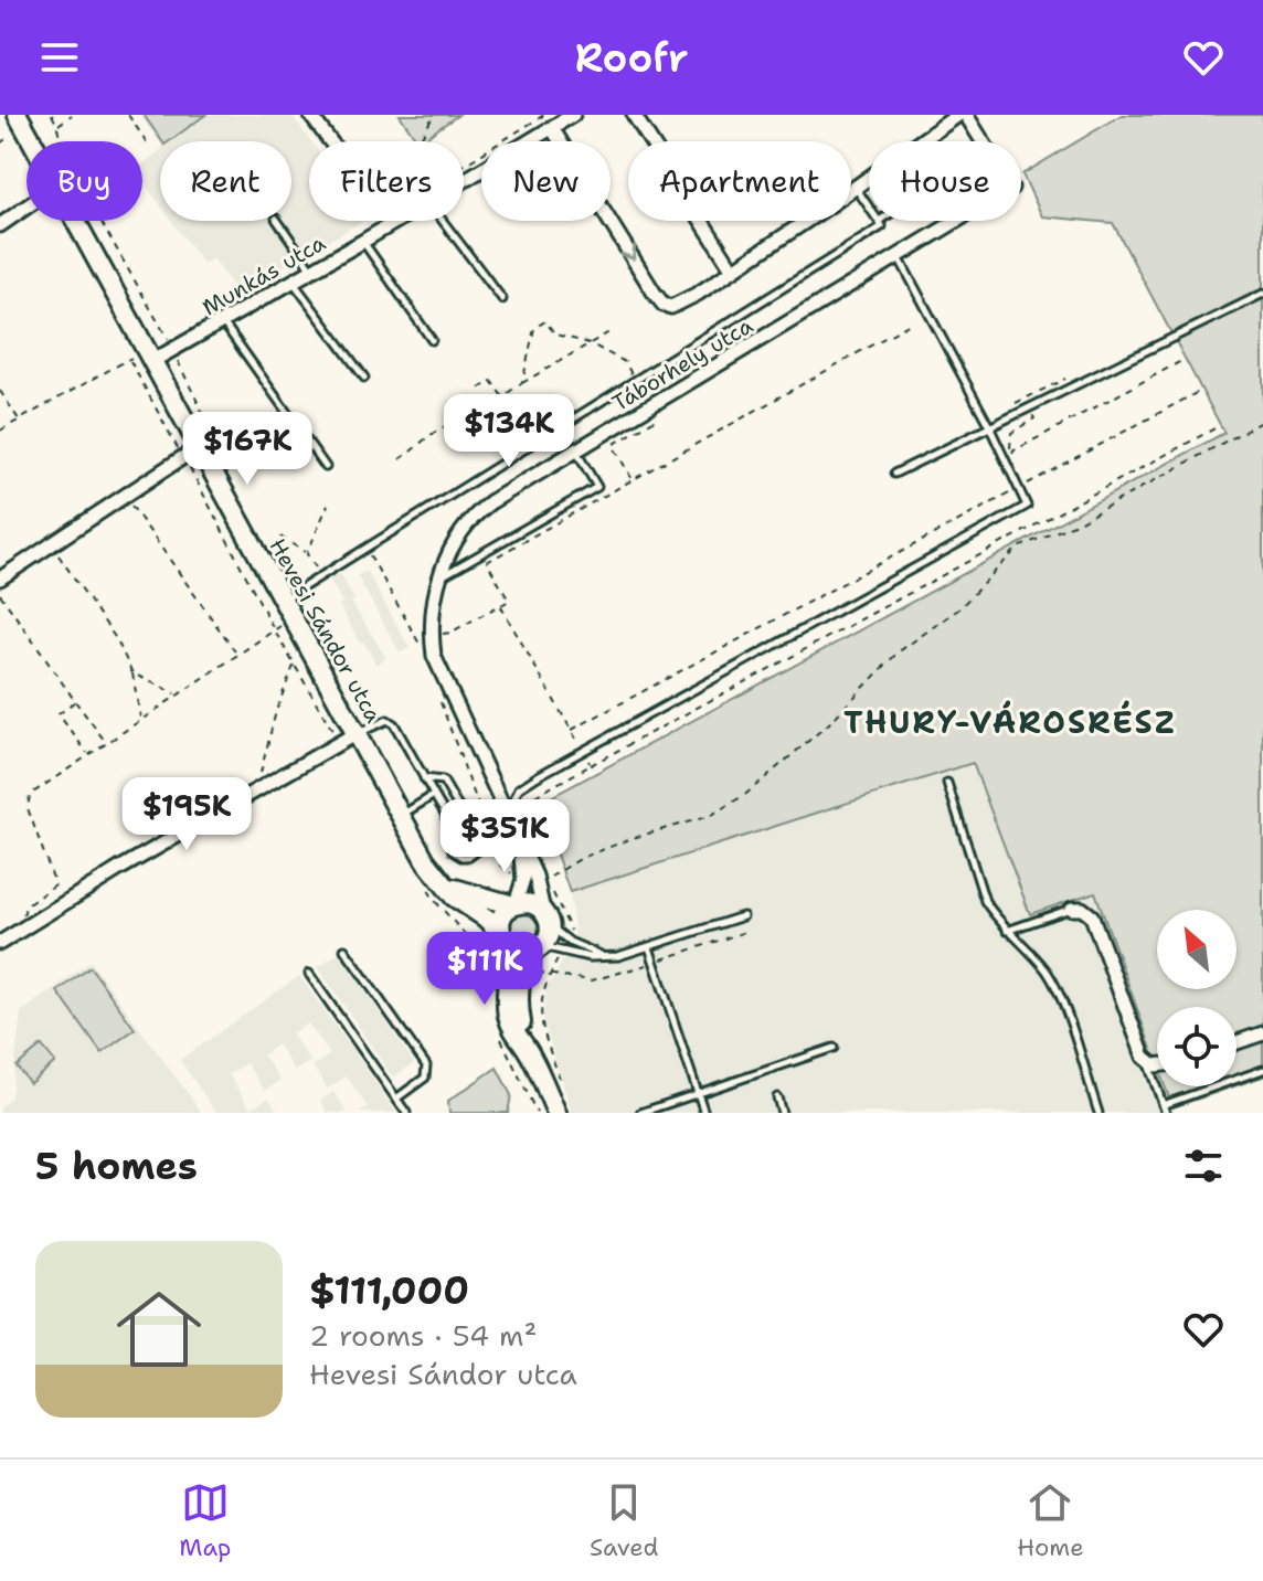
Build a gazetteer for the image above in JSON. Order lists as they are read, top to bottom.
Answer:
{
  "streets": {
    "main road": ["Hevesi Sándor utca"],
    "street": ["Munkás utca", "Táborhely utca"]
  },
  "crossings": [
    ["Munkás utca", "Hevesi Sándor utca"],
    ["Táborhely utca", "Hevesi Sándor utca"]
  ],
  "districts": ["THURY-VÁROSRÉSZ"],
  "north": "top left",
  "page": {
    "header": "Roofr",
    "chip": [
      "Buy",
      "Rent",
      "Filters",
      "New",
      "Apartment",
      "House"
    ],
    "price": [
      "$134K",
      "$167K",
      "$195K",
      "$351K",
      "$111K"
    ],
    "heading": "5 homes",
    "list": [
      {
        "name": "$111,000",
        "note": "2 rooms · 54 m² · Hevesi Sándor utca"
      }
    ],
    "tabs": ["Map", "Saved", "Home"]
  }
}
